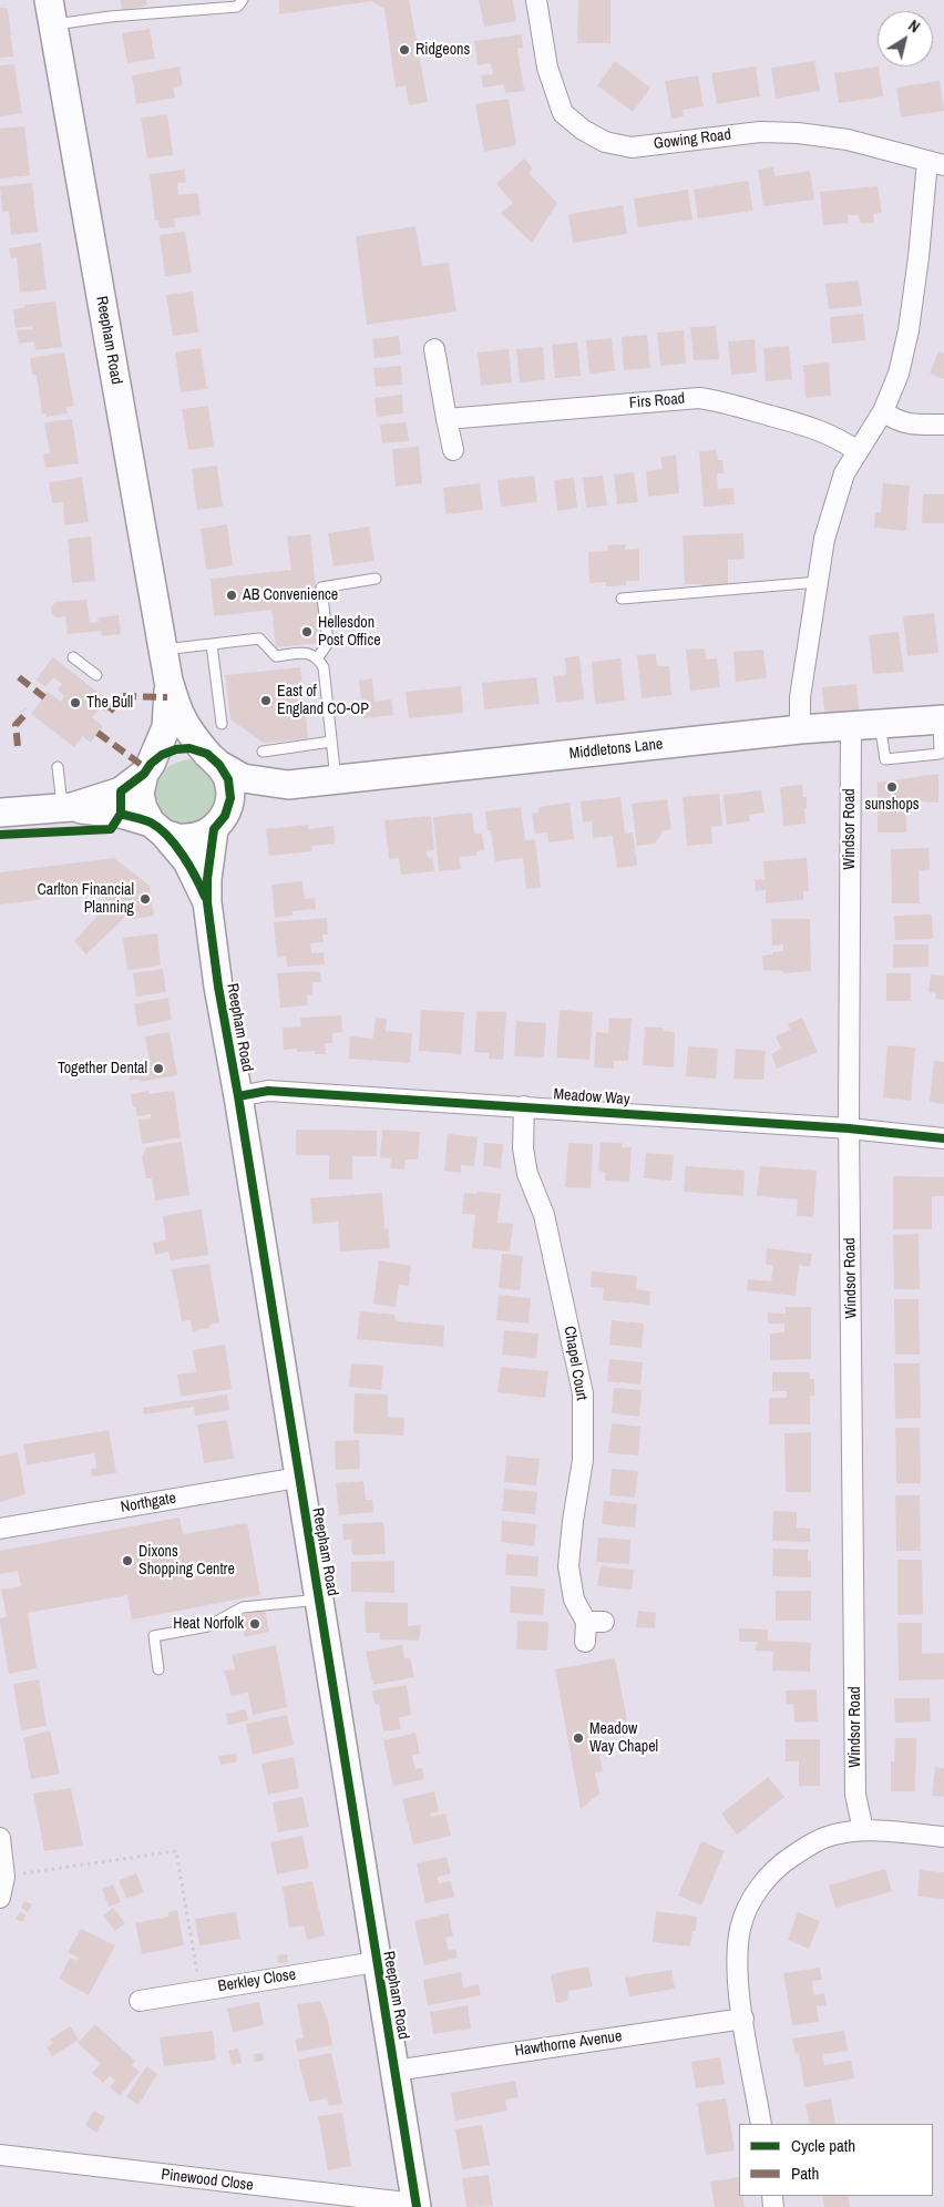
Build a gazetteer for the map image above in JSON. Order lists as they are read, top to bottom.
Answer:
{
  "streets": {
    "street": [
      "Gowing Road",
      "Reepham Road",
      "Firs Road",
      "Middletons Lane",
      "Windsor Road",
      "Meadow Way",
      "Chapel Court",
      "Northgate",
      "Berkley Close",
      "Hawthorne Avenue",
      "Pinewood Close"
    ]
  },
  "crossings": [
    ["Reepham Road", "Middletons Lane"],
    ["Reepham Road", "Meadow Way"],
    ["Reepham Road", "Northgate"],
    ["Reepham Road", "Berkley Close"],
    ["Reepham Road", "Hawthorne Avenue"],
    ["Reepham Road", "Pinewood Close"],
    ["Middletons Lane", "Windsor Road"],
    ["Windsor Road", "Meadow Way"],
    ["Meadow Way", "Chapel Court"]
  ],
  "places": [
    "Ridgeons",
    "AB Convenience",
    "Hellesdon Post Office",
    "East of England CO-OP",
    "The Bull",
    "sunshops",
    "Carlton Financial Planning",
    "Together Dental",
    "Dixons Shopping Centre",
    "Heat Norfolk",
    "Meadow Way Chapel"
  ],
  "legend": ["Cycle path", "Path"],
  "north": "top right"
}
